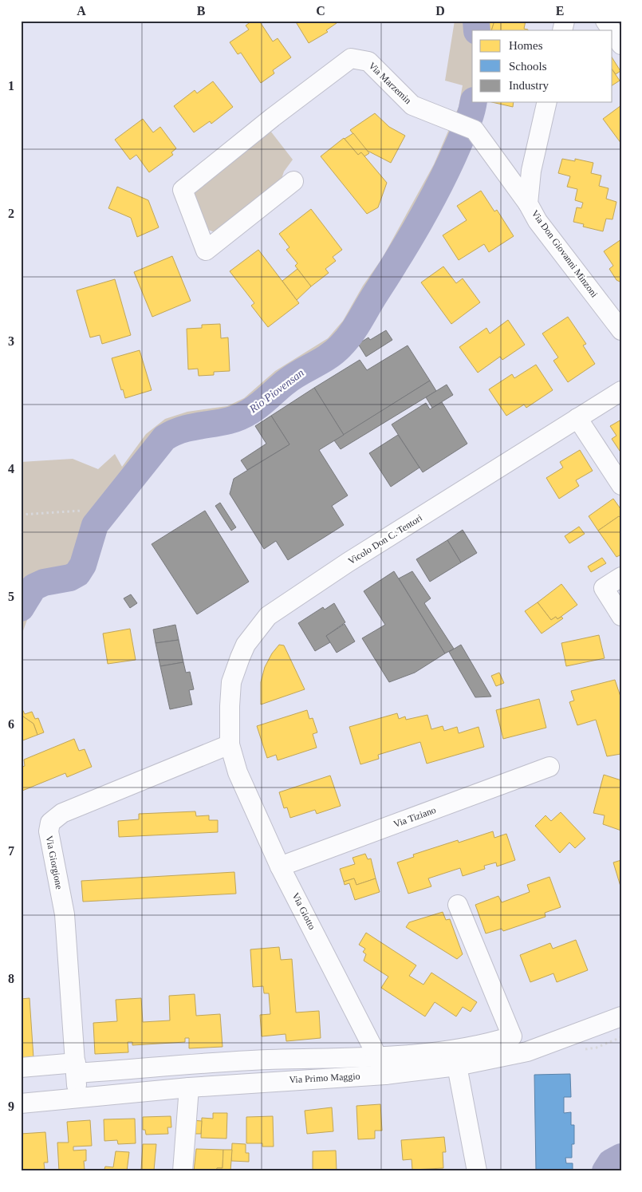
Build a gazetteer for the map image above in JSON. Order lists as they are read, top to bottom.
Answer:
{
  "streets": {
    "street": [
      "Via Marzemin",
      "Via Don Giovanni Minzoni",
      "Vicolo Don C. Tentori",
      "Via Tiziano",
      "Via Giorgione",
      "Via Giotto",
      "Via Primo Maggio"
    ]
  },
  "crossings": [
    ["Via Marzemin", "Via Don Giovanni Minzoni"],
    ["Vicolo Don C. Tentori", "Via Giorgione"],
    ["Vicolo Don C. Tentori", "Via Giotto"],
    ["Via Tiziano", "Via Giotto"],
    ["Via Giorgione", "Via Giotto"],
    ["Via Giorgione", "Via Primo Maggio"],
    ["Via Giotto", "Via Primo Maggio"]
  ],
  "water": ["Rio Piovensan"],
  "legend": ["Homes", "Schools", "Industry"],
  "grid": {
    "columns": [
      "A",
      "B",
      "C",
      "D",
      "E"
    ],
    "rows": [
      "1",
      "2",
      "3",
      "4",
      "5",
      "6",
      "7",
      "8",
      "9"
    ]
  }
}
